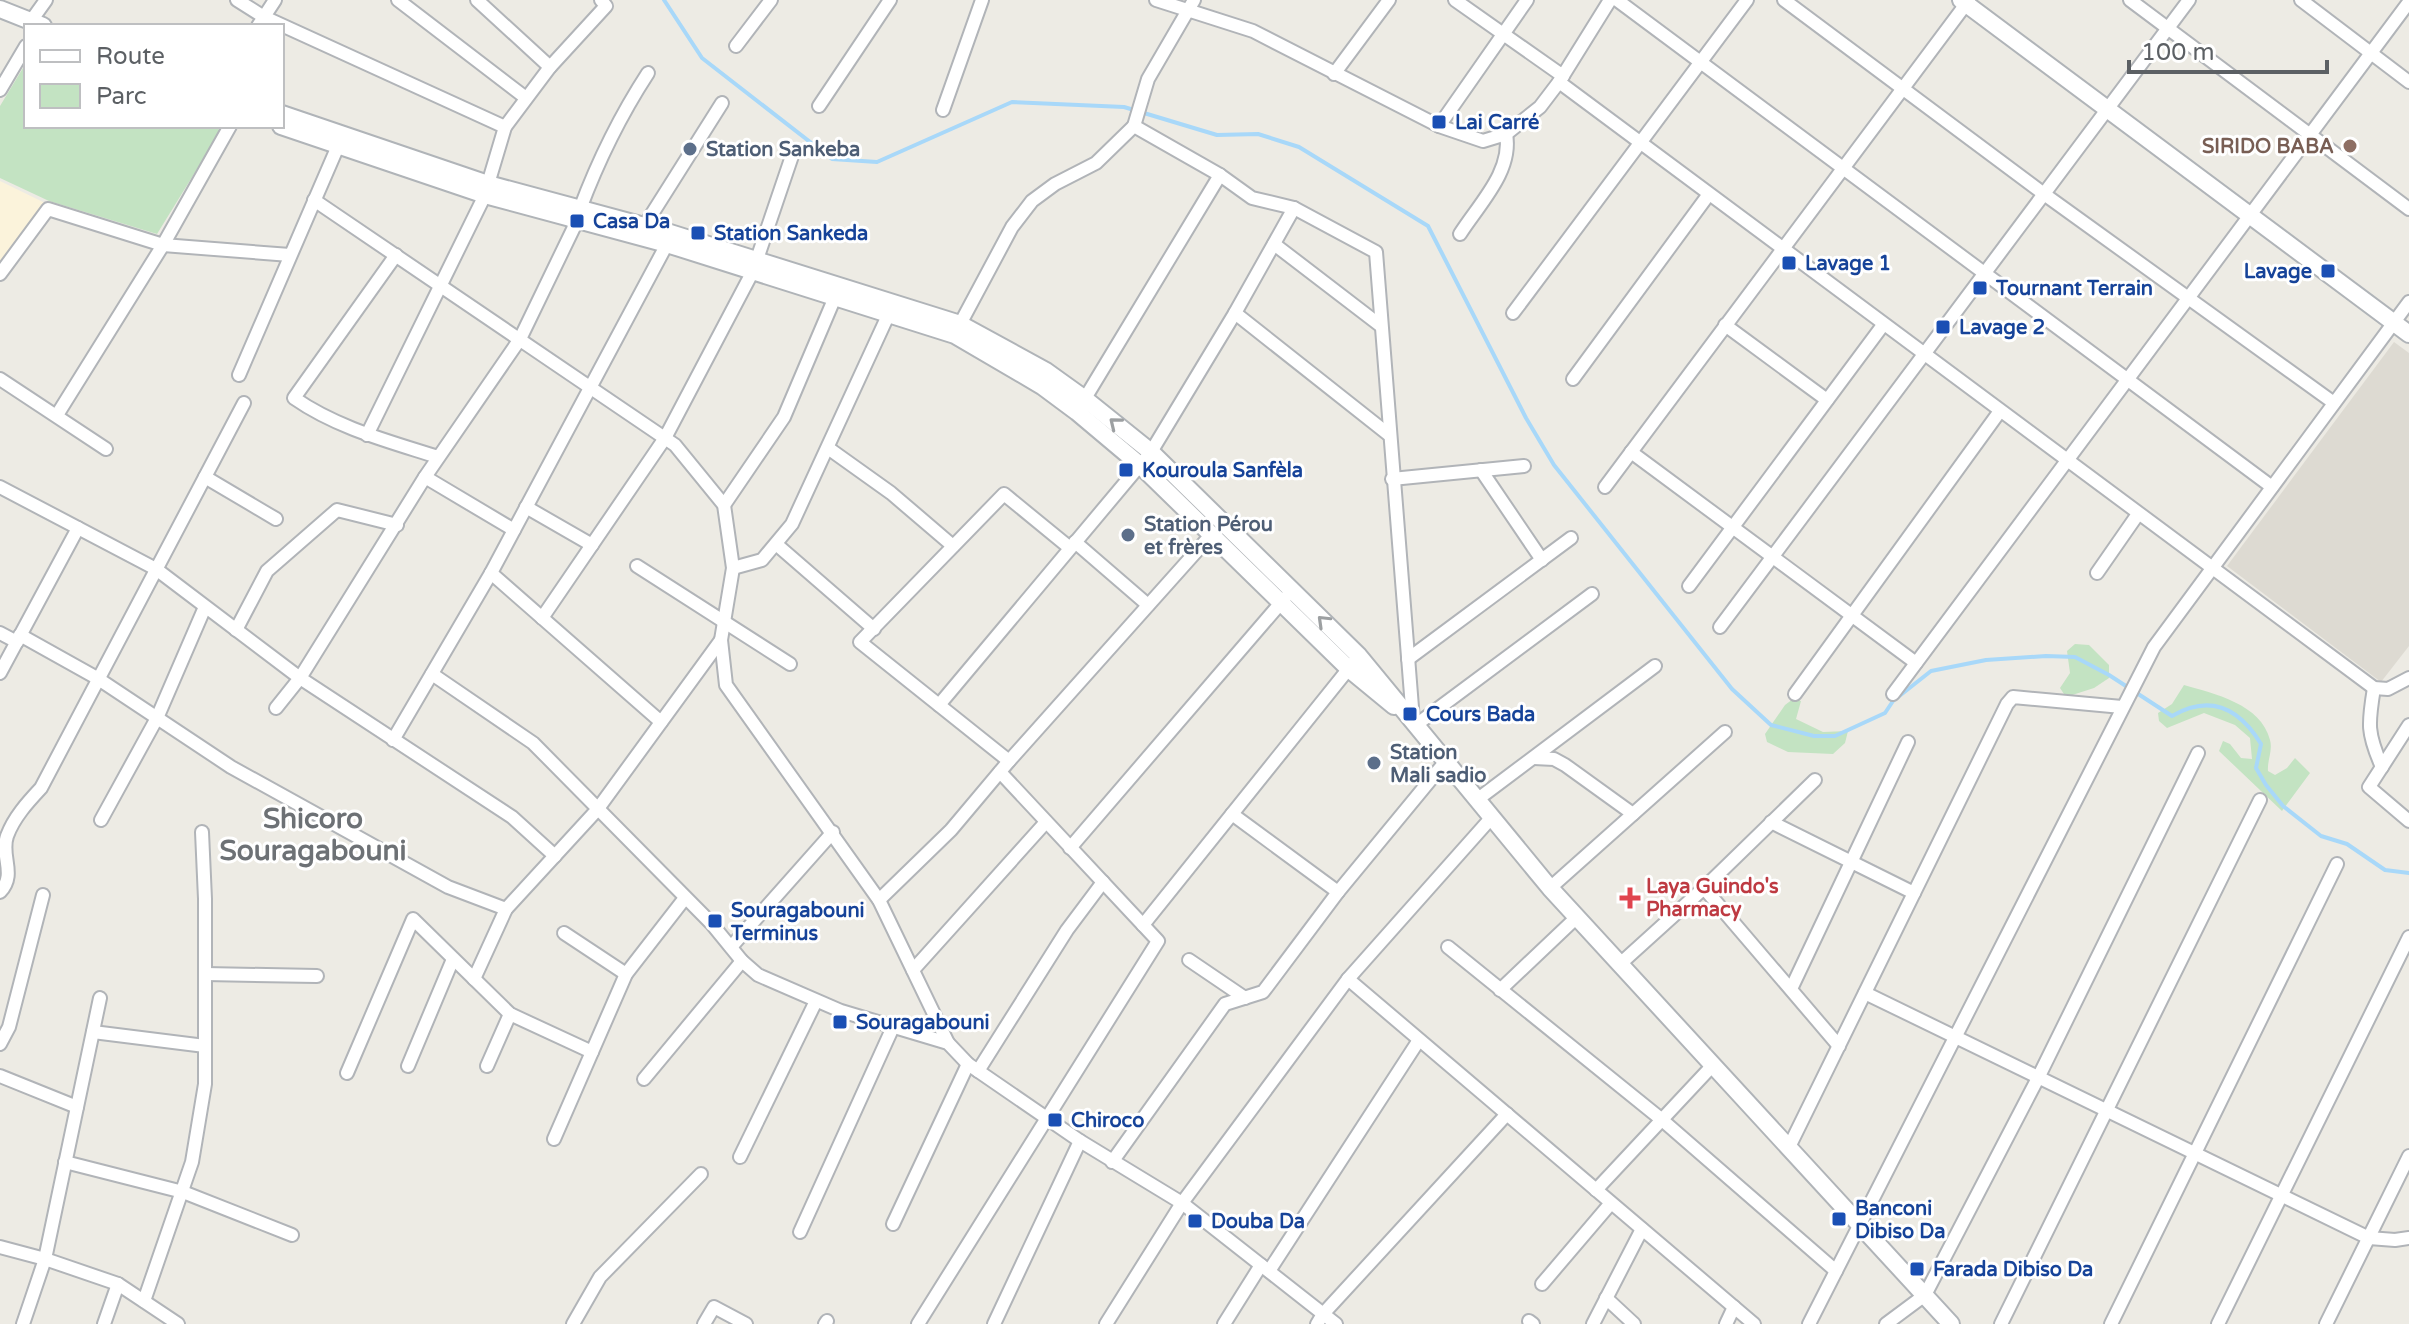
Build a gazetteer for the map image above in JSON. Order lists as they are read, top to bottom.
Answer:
{
  "districts": ["Shicoro Souragabouni"],
  "places": {
    "transit": [
      "Lai Carré",
      "Casa Da",
      "Station Sankeda",
      "Lavage 1",
      "Lavage",
      "Tournant Terrain",
      "Lavage 2",
      "Kouroula Sanfèla",
      "Cours Bada",
      "Souragabouni Terminus",
      "Souragabouni",
      "Chiroco",
      "Banconi Dibiso Da",
      "Douba Da",
      "Farada Dibiso Da"
    ],
    "other": [
      "SIRIDO BABA",
      "Station Sankeba",
      "Station Pérou et frères",
      "Station Mali sadio"
    ],
    "health": ["Laya Guindo's Pharmacy"]
  },
  "legend": ["Route", "Parc"],
  "scale_bar": "100 m"
}
